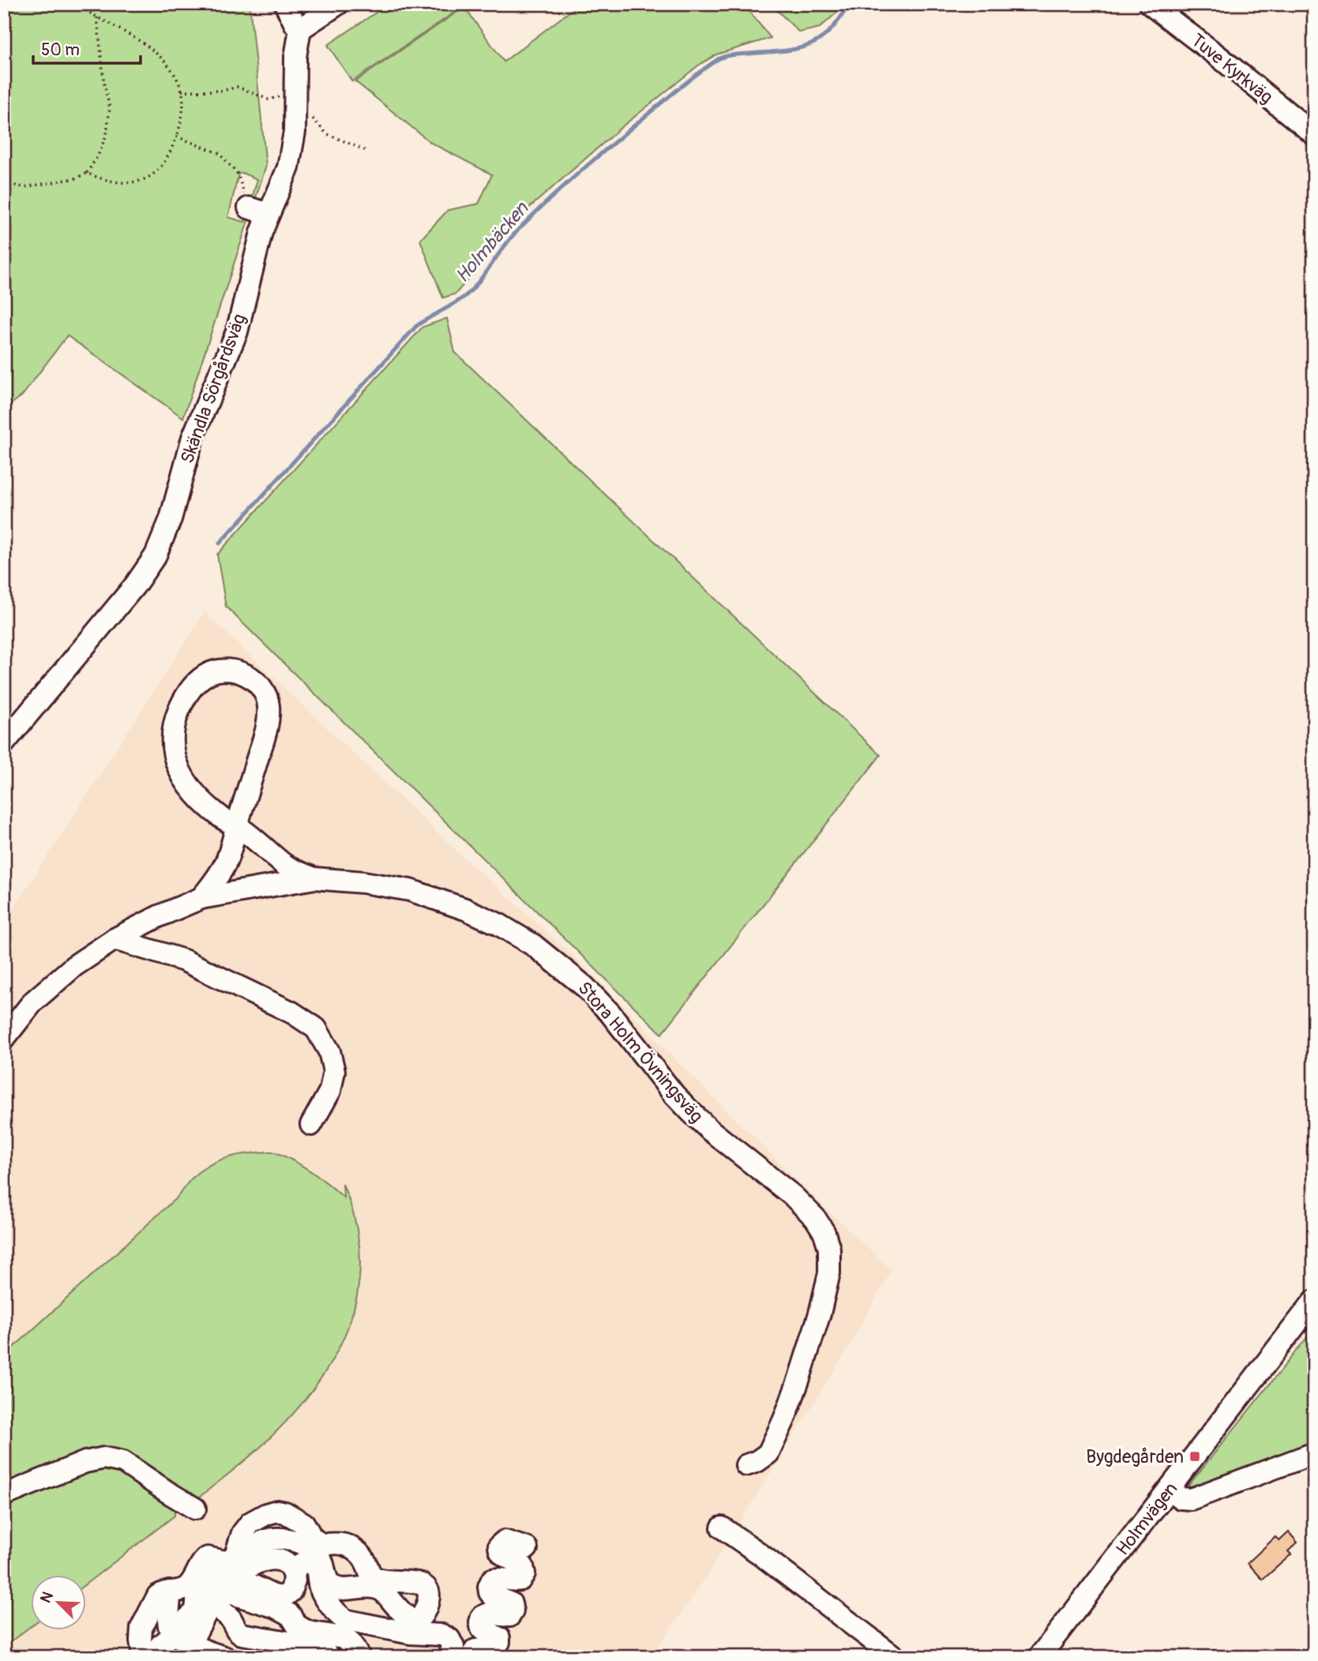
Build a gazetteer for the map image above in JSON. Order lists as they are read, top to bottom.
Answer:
{
  "streets": {
    "street": [
      "Tuve Kyrkväg",
      "Skändla Sörgårdsväg",
      "Stora Holm Övningsväg",
      "Holmvägen"
    ]
  },
  "water": ["Holmbäcken"],
  "places": {
    "transit": ["Bygdegården"]
  },
  "scale_bar": "50 m",
  "north": "top left"
}
